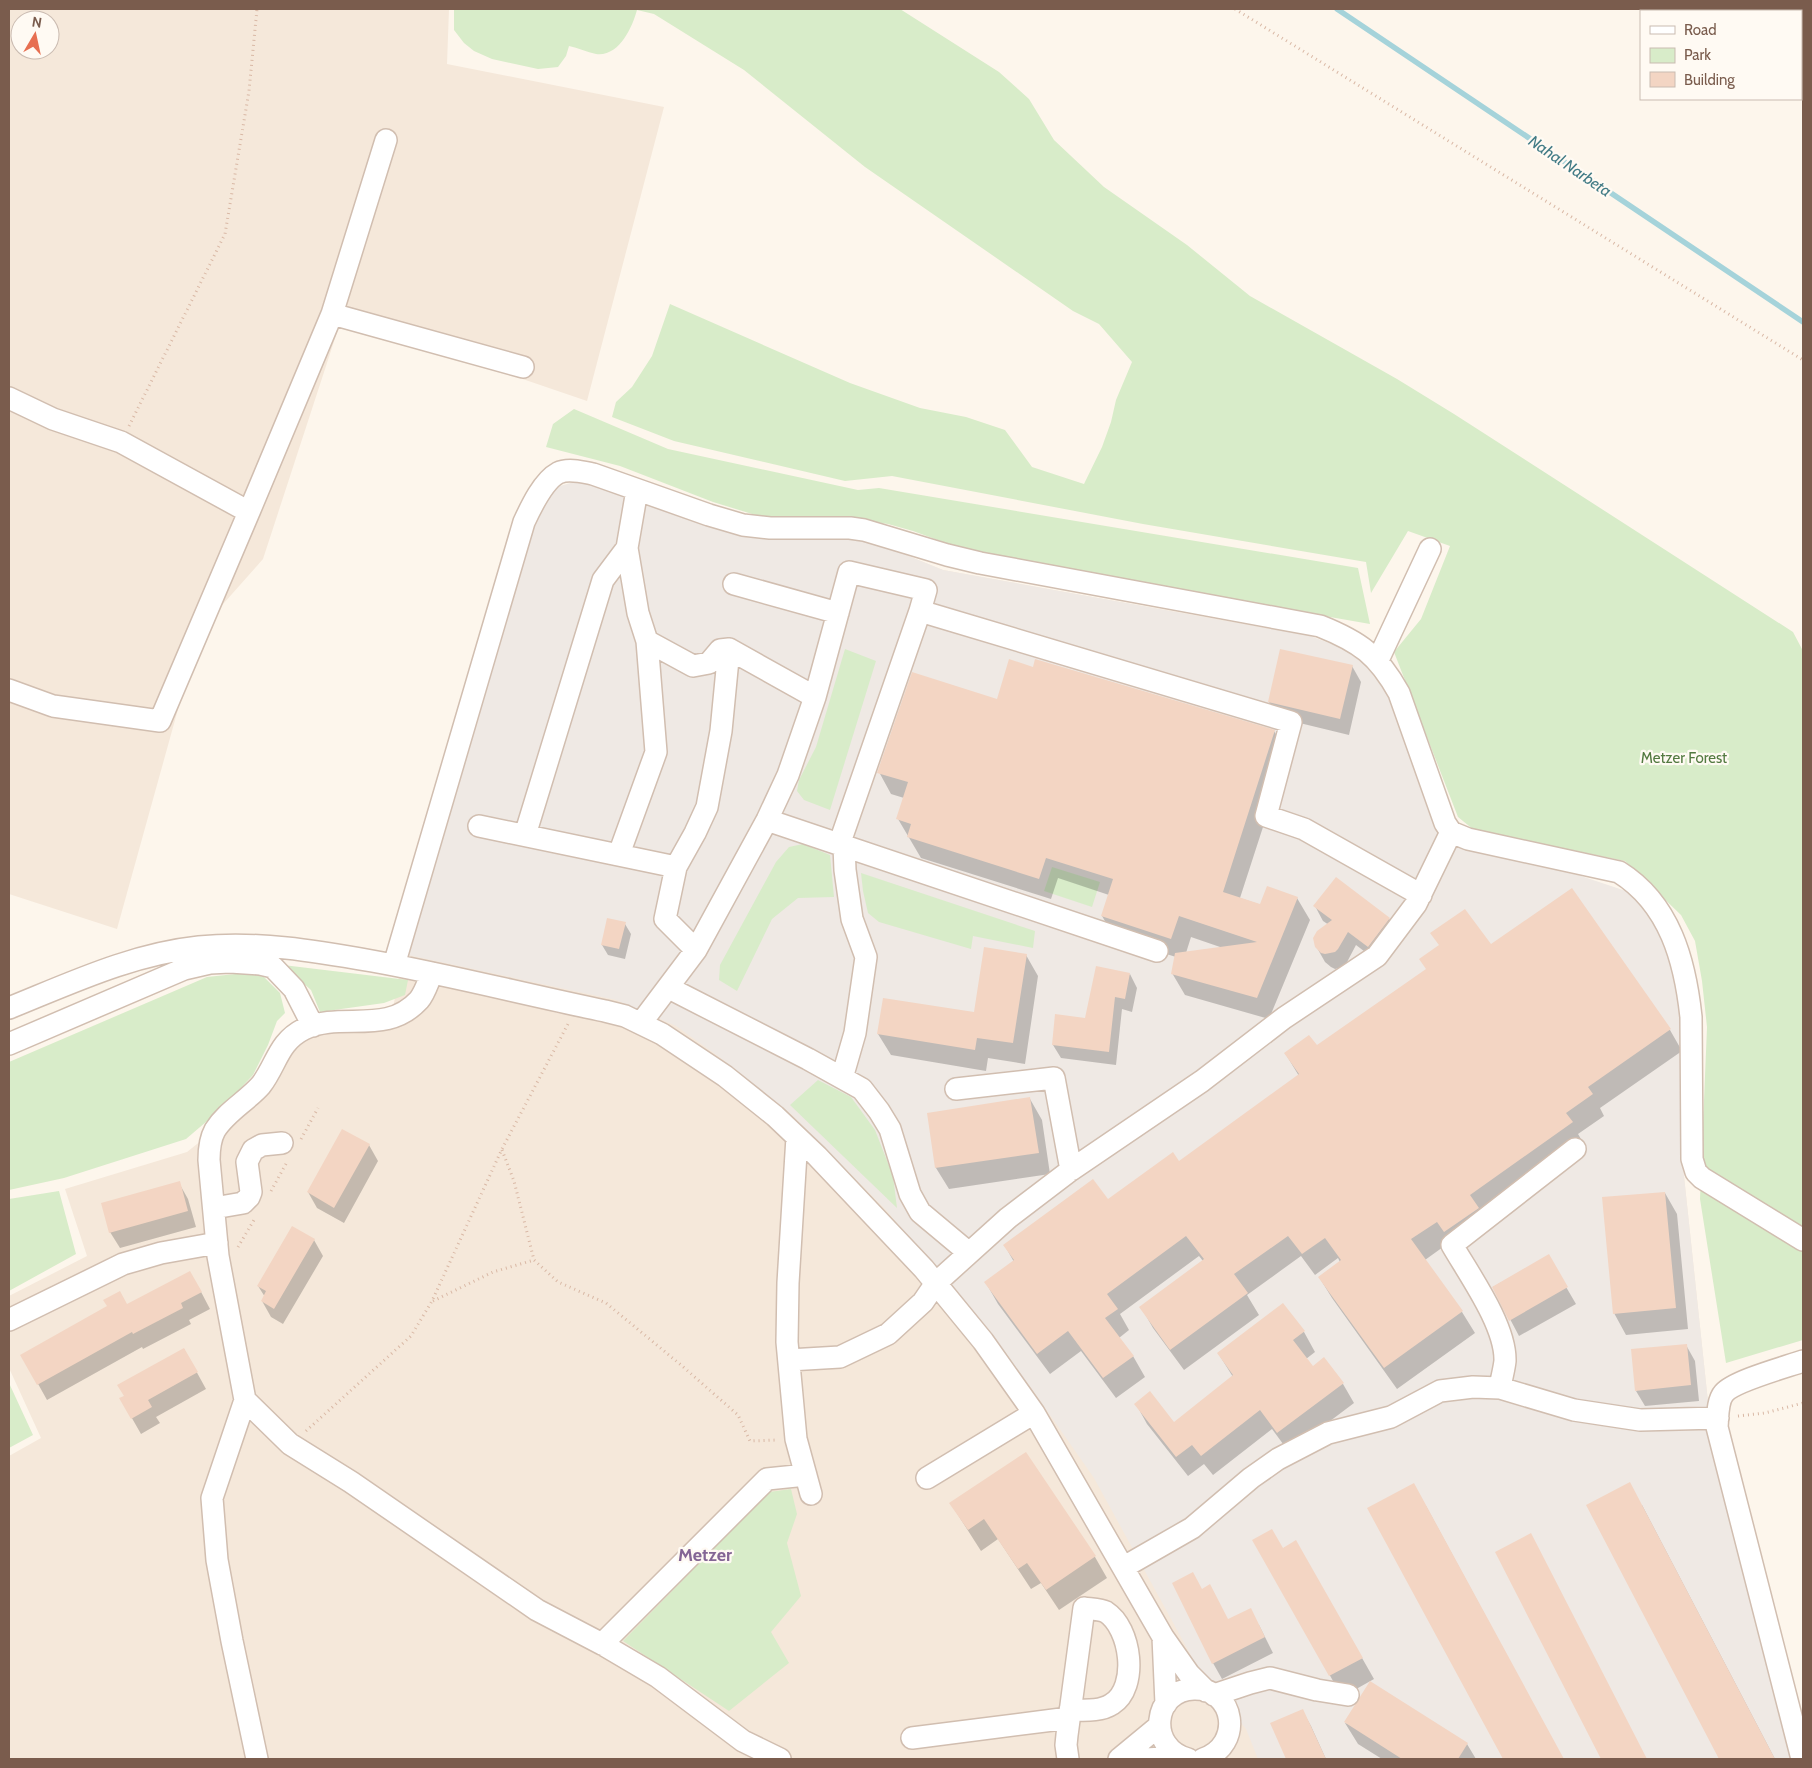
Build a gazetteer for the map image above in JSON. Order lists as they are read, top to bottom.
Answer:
{
  "districts": ["Metzer"],
  "water": ["Nahal Narbeta"],
  "parks": ["Metzer Forest"],
  "legend": ["Road", "Park", "Building"],
  "north": "top"
}
